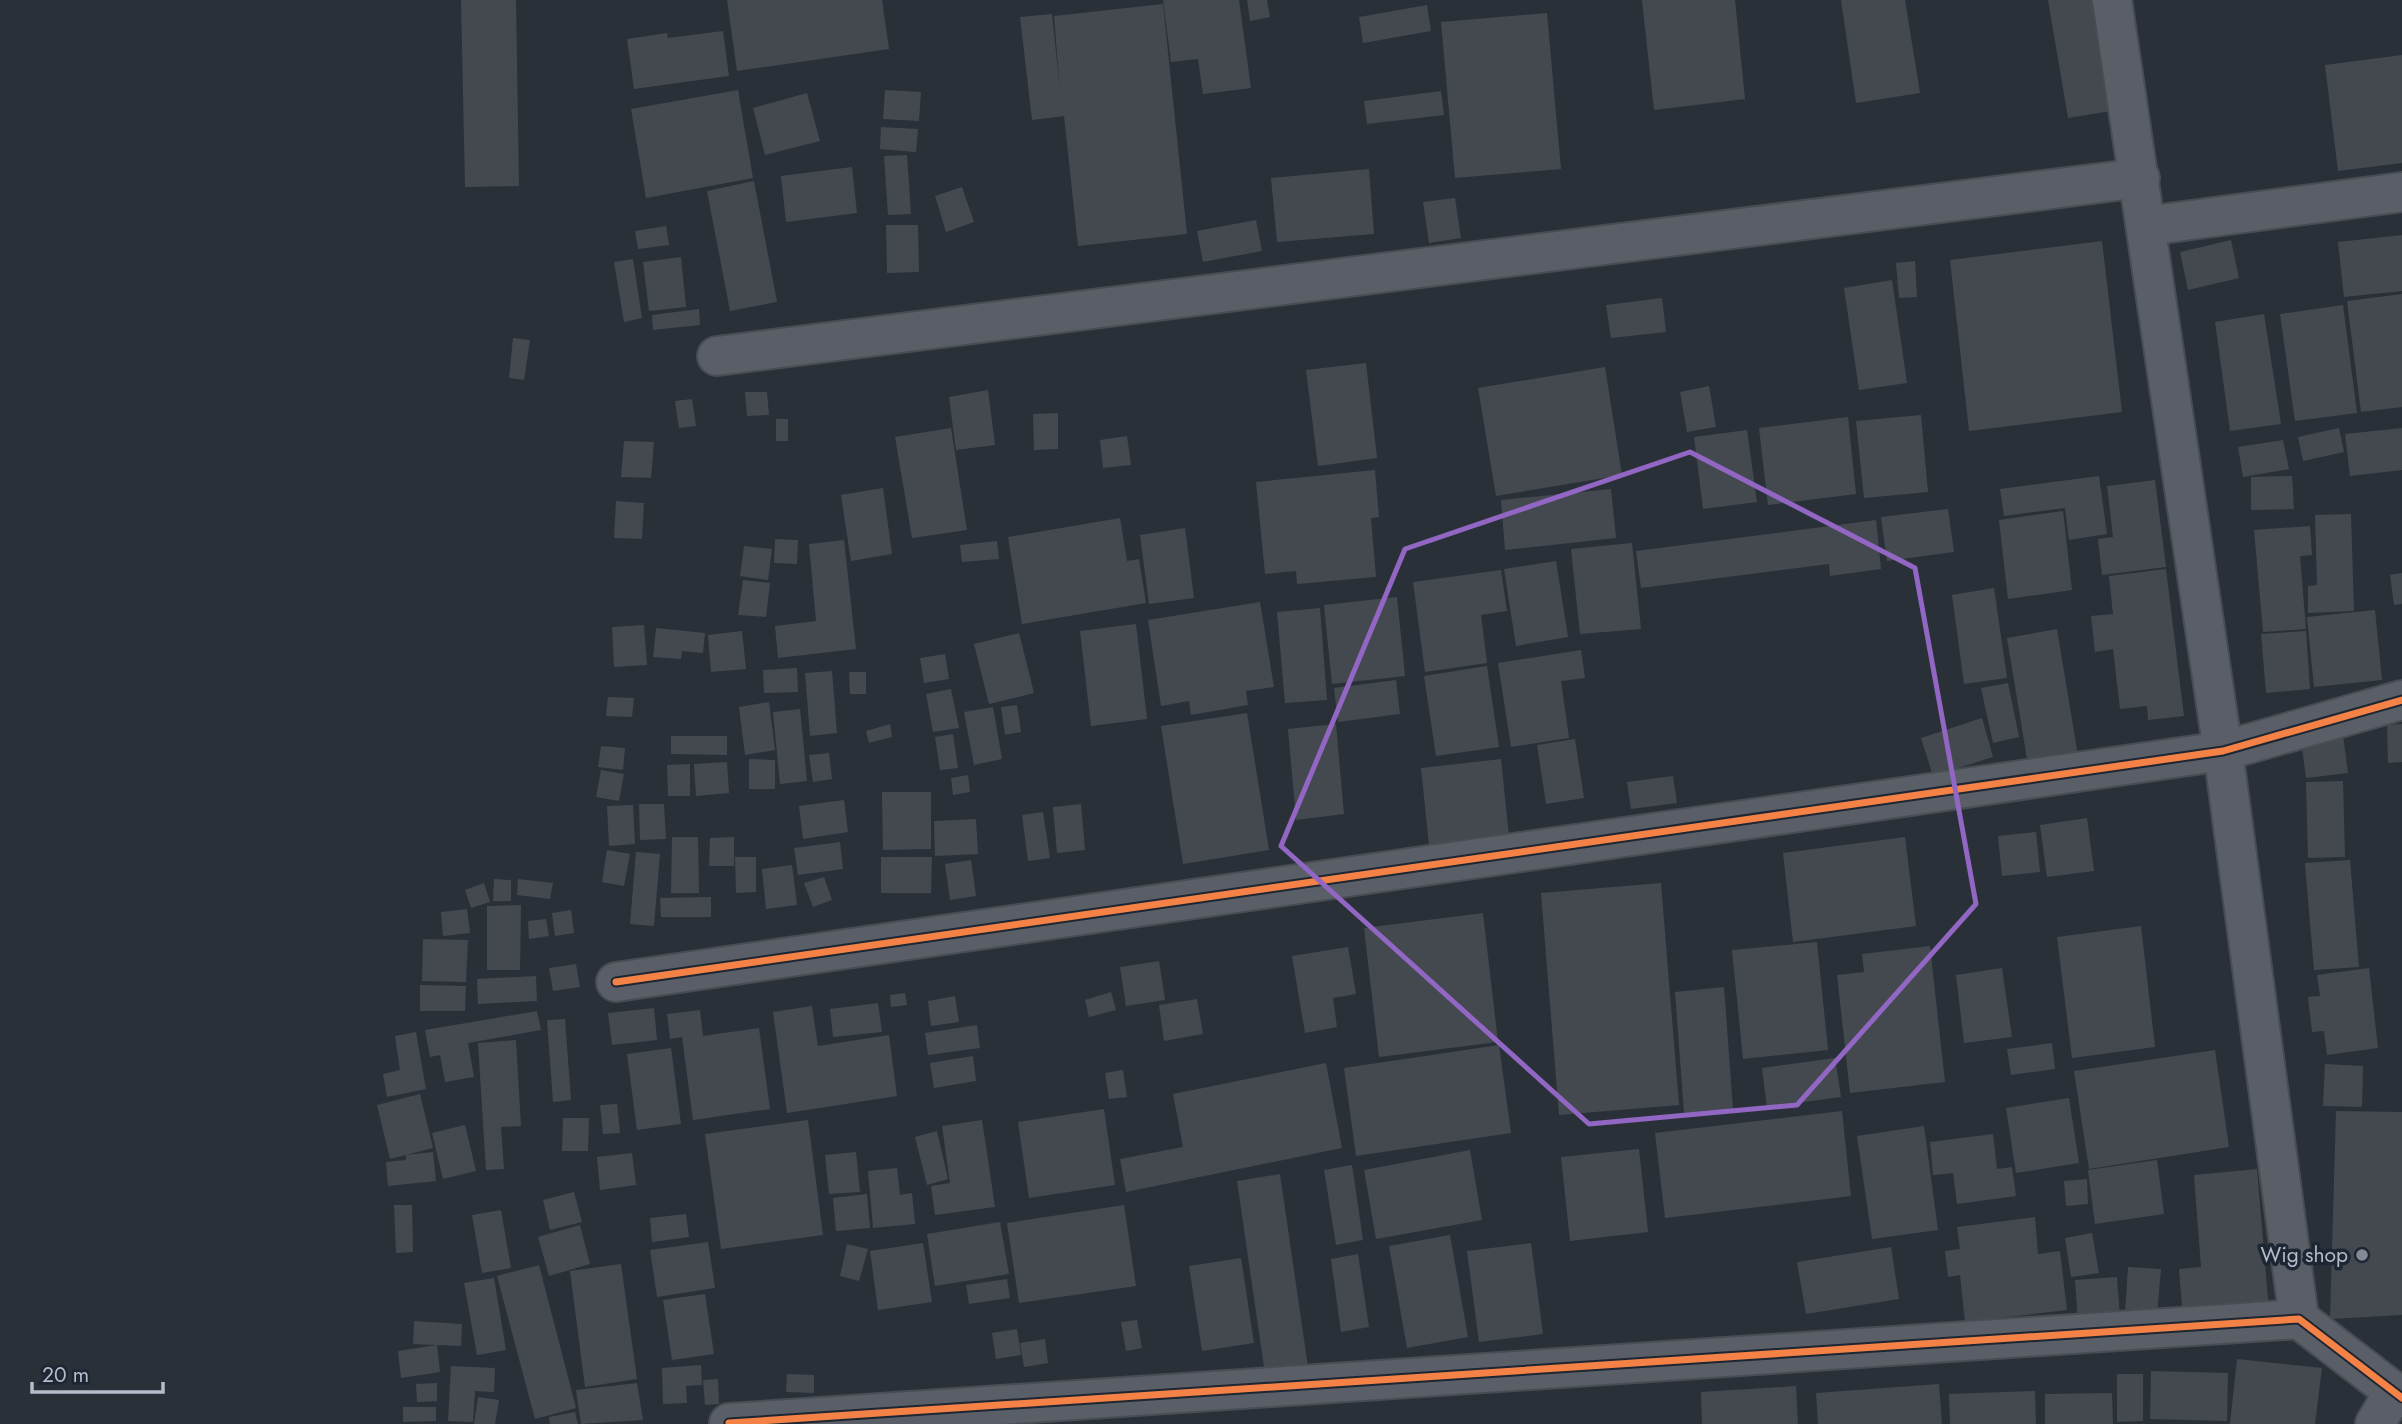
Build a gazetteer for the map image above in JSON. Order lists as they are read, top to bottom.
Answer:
{
  "places": ["Wig shop"],
  "scale_bar": "20 m"
}
